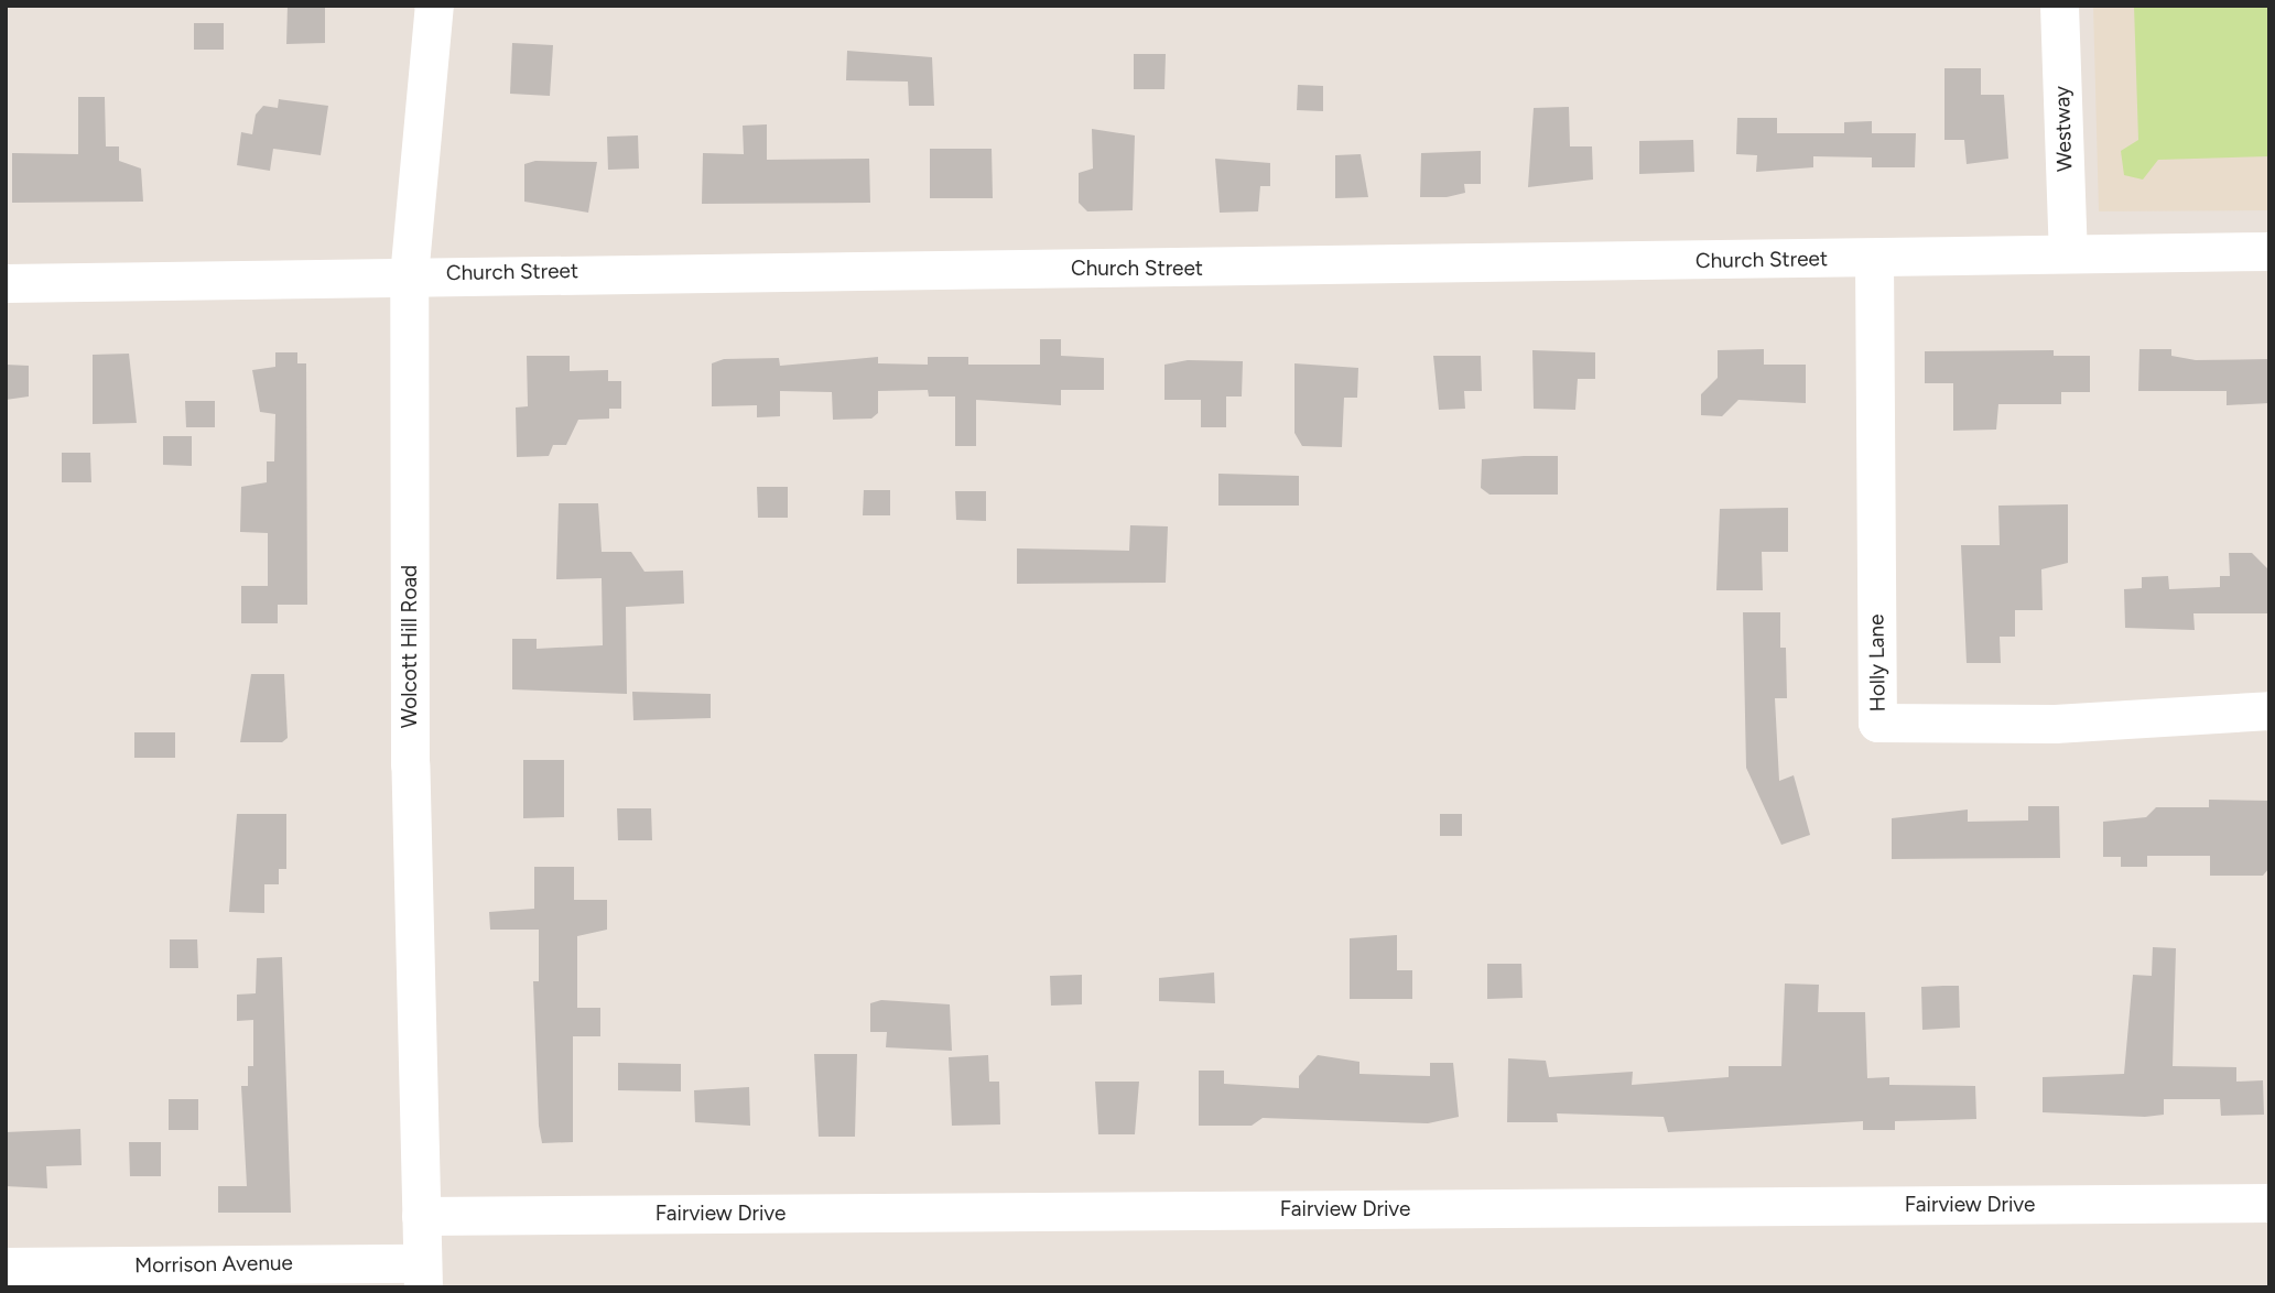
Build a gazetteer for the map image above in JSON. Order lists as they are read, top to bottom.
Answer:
{
  "streets": {
    "street": [
      "Westway",
      "Church Street",
      "Wolcott Hill Road",
      "Holly Lane",
      "Fairview Drive",
      "Morrison Avenue"
    ]
  },
  "crossings": [
    ["Westway", "Church Street"],
    ["Church Street", "Wolcott Hill Road"],
    ["Church Street", "Holly Lane"],
    ["Wolcott Hill Road", "Fairview Drive"],
    ["Wolcott Hill Road", "Morrison Avenue"]
  ]
}
